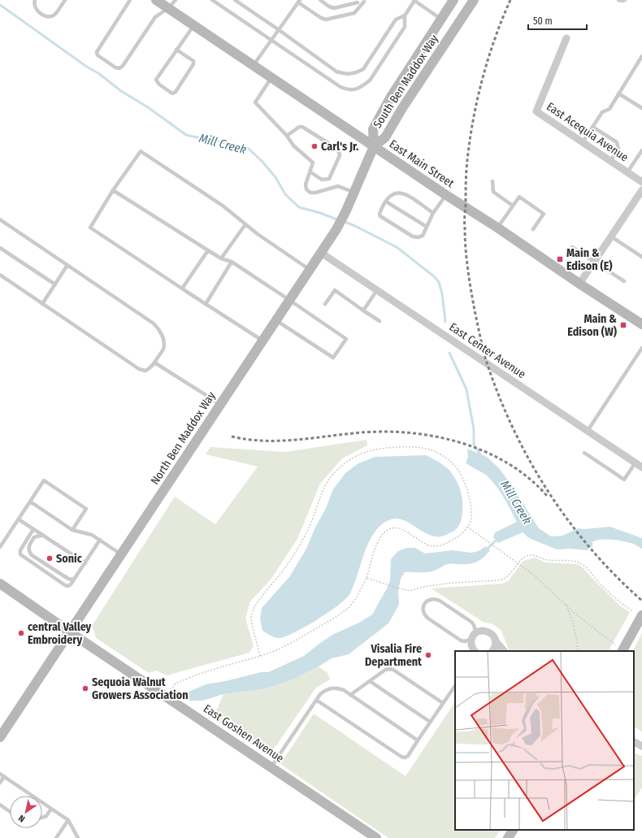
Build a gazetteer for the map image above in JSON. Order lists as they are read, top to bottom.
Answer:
{
  "streets": {
    "street": [
      "South Ben Maddox Way",
      "East Acequia Avenue",
      "East Main Street",
      "East Center Avenue",
      "North Ben Maddox Way",
      "East Goshen Avenue"
    ]
  },
  "crossings": [
    ["South Ben Maddox Way", "East Main Street"],
    ["South Ben Maddox Way", "North Ben Maddox Way"],
    ["East Main Street", "North Ben Maddox Way"],
    ["East Center Avenue", "North Ben Maddox Way"],
    ["North Ben Maddox Way", "East Goshen Avenue"]
  ],
  "water": ["Mill Creek"],
  "places": {
    "other": [
      "Carl's Jr.",
      "Sonic",
      "central Valley Embroidery",
      "Visalia Fire Department",
      "Sequoia Walnut Growers Association"
    ],
    "transit": ["Main & Edison (E)", "Main & Edison (W)"]
  },
  "scale_bar": "50 m",
  "north": "bottom left"
}
